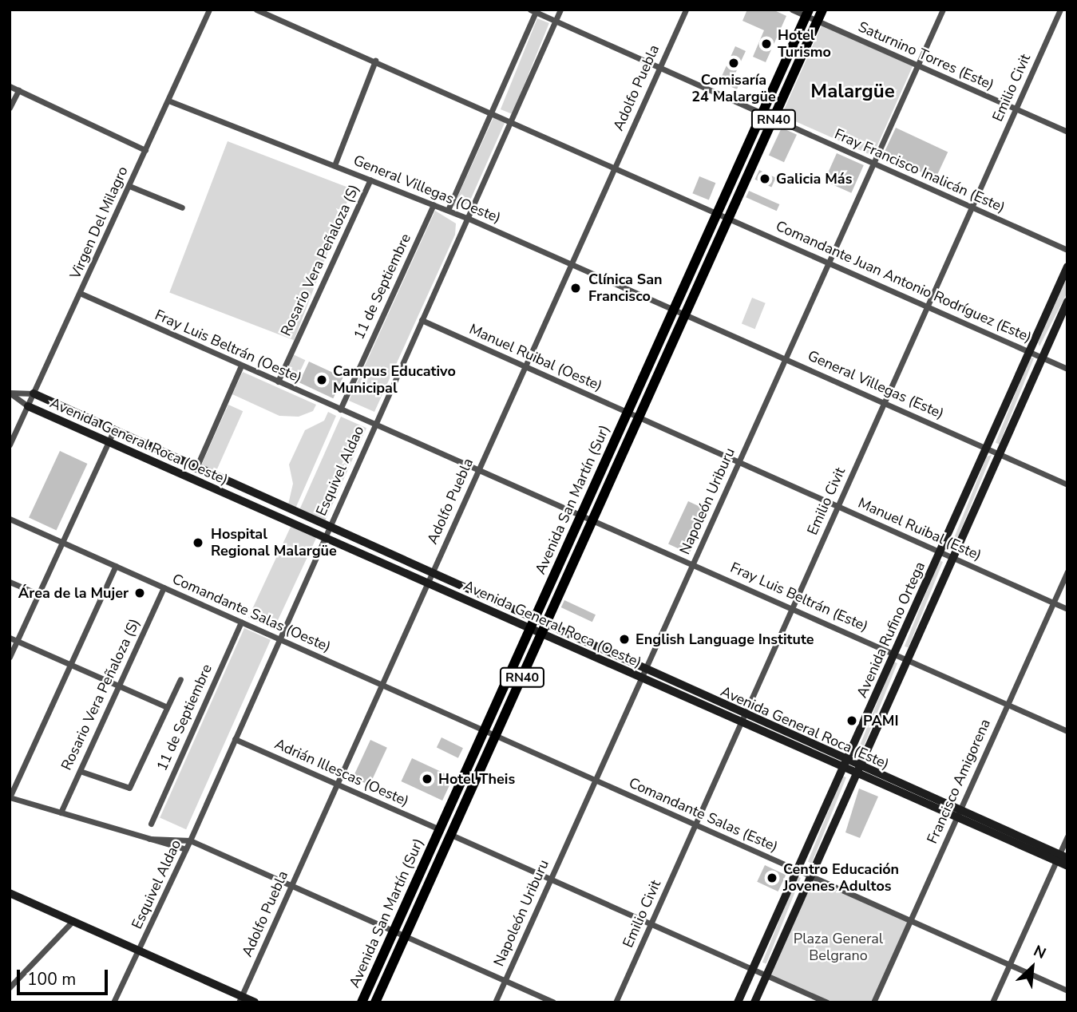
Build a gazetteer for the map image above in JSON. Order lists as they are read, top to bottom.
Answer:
{
  "streets": {
    "highway": ["RN40", "Avenida San Martín (Sur)"],
    "main road": ["Avenida General Roca (Oeste)", "Avenida Rufino Ortega", "Avenida General Roca (Este)"],
    "street": [
      "Saturnino Torres (Este)",
      "Adolfo Puebla",
      "Emilio Civit",
      "Fray Francisco Inalicán (Este)",
      "General Villegas (Oeste)",
      "Virgen Del Milagro",
      "Rosario Vera Peñaloza (S)",
      "Comandante Juan Antonio Rodríguez (Este)",
      "11 de Septiembre",
      "Fray Luis Beltrán (Oeste)",
      "Manuel Ruibal (Oeste)",
      "General Villegas (Este)",
      "Esquivel Aldao",
      "Napoleón Uriburu",
      "Manuel Ruibal (Este)",
      "Fray Luis Beltrán (Este)",
      "Comandante Salas (Oeste)",
      "Adrián Illescas (Oeste)",
      "Francisco Amigorena",
      "Comandante Salas (Este)"
    ]
  },
  "crossings": [
    ["Saturnino Torres (Este)", "Emilio Civit"],
    ["Saturnino Torres (Este)", "Avenida San Martín (Sur)"],
    ["Saturnino Torres (Este)", "Napoleón Uriburu"],
    ["Adolfo Puebla", "Fray Francisco Inalicán (Este)"],
    ["Adolfo Puebla", "General Villegas (Oeste)"],
    ["Adolfo Puebla", "Comandante Juan Antonio Rodríguez (Este)"],
    ["Adolfo Puebla", "Fray Luis Beltrán (Oeste)"],
    ["Adolfo Puebla", "Manuel Ruibal (Oeste)"],
    ["Adolfo Puebla", "Avenida General Roca (Oeste)"],
    ["Adolfo Puebla", "Comandante Salas (Oeste)"],
    ["Adolfo Puebla", "Adrián Illescas (Oeste)"],
    ["Emilio Civit", "Fray Francisco Inalicán (Este)"],
    ["Emilio Civit", "Comandante Juan Antonio Rodríguez (Este)"],
    ["Emilio Civit", "General Villegas (Este)"],
    ["Emilio Civit", "Manuel Ruibal (Este)"],
    ["Emilio Civit", "Fray Luis Beltrán (Este)"],
    ["Emilio Civit", "Avenida General Roca (Este)"],
    ["Emilio Civit", "Adrián Illescas (Oeste)"],
    ["Emilio Civit", "Comandante Salas (Este)"],
    ["Fray Francisco Inalicán (Este)", "Esquivel Aldao"],
    ["Fray Francisco Inalicán (Este)", "Avenida San Martín (Sur)"],
    ["Fray Francisco Inalicán (Este)", "Napoleón Uriburu"],
    ["General Villegas (Oeste)", "Virgen Del Milagro"],
    ["General Villegas (Oeste)", "Rosario Vera Peñaloza (S)"],
    ["General Villegas (Oeste)", "11 de Septiembre"],
    ["General Villegas (Oeste)", "General Villegas (Este)"],
    ["General Villegas (Oeste)", "Esquivel Aldao"],
    ["General Villegas (Oeste)", "Avenida San Martín (Sur)"],
    ["Virgen Del Milagro", "Fray Luis Beltrán (Oeste)"],
    ["Virgen Del Milagro", "Avenida General Roca (Oeste)"],
    ["Rosario Vera Peñaloza (S)", "Fray Luis Beltrán (Oeste)"],
    ["Rosario Vera Peñaloza (S)", "Comandante Salas (Oeste)"],
    ["Comandante Juan Antonio Rodríguez (Este)", "Esquivel Aldao"],
    ["Comandante Juan Antonio Rodríguez (Este)", "Avenida San Martín (Sur)"],
    ["Comandante Juan Antonio Rodríguez (Este)", "Napoleón Uriburu"],
    ["Comandante Juan Antonio Rodríguez (Este)", "Avenida Rufino Ortega"],
    ["11 de Septiembre", "Fray Luis Beltrán (Oeste)"],
    ["11 de Septiembre", "Comandante Salas (Oeste)"],
    ["Fray Luis Beltrán (Oeste)", "Esquivel Aldao"],
    ["Fray Luis Beltrán (Oeste)", "Avenida San Martín (Sur)"],
    ["Fray Luis Beltrán (Oeste)", "Fray Luis Beltrán (Este)"],
    ["Manuel Ruibal (Oeste)", "Esquivel Aldao"],
    ["Manuel Ruibal (Oeste)", "Avenida San Martín (Sur)"],
    ["Manuel Ruibal (Oeste)", "Manuel Ruibal (Este)"],
    ["General Villegas (Este)", "Avenida San Martín (Sur)"],
    ["General Villegas (Este)", "Napoleón Uriburu"],
    ["General Villegas (Este)", "Avenida Rufino Ortega"],
    ["Avenida General Roca (Oeste)", "Esquivel Aldao"],
    ["Avenida General Roca (Oeste)", "Avenida San Martín (Sur)"],
    ["Avenida General Roca (Oeste)", "Napoleón Uriburu"],
    ["Avenida General Roca (Oeste)", "Avenida General Roca (Este)"],
    ["Esquivel Aldao", "Comandante Salas (Oeste)"],
    ["Esquivel Aldao", "Adrián Illescas (Oeste)"],
    ["Avenida San Martín (Sur)", "Manuel Ruibal (Este)"],
    ["Avenida San Martín (Sur)", "Fray Luis Beltrán (Este)"],
    ["Avenida San Martín (Sur)", "Comandante Salas (Oeste)"],
    ["Avenida San Martín (Sur)", "Adrián Illescas (Oeste)"],
    ["Avenida San Martín (Sur)", "Comandante Salas (Este)"],
    ["Napoleón Uriburu", "Manuel Ruibal (Este)"],
    ["Napoleón Uriburu", "Fray Luis Beltrán (Este)"],
    ["Napoleón Uriburu", "Avenida General Roca (Este)"],
    ["Napoleón Uriburu", "Adrián Illescas (Oeste)"],
    ["Napoleón Uriburu", "Comandante Salas (Este)"],
    ["Manuel Ruibal (Este)", "Avenida Rufino Ortega"],
    ["Manuel Ruibal (Este)", "Francisco Amigorena"],
    ["Fray Luis Beltrán (Este)", "Avenida Rufino Ortega"],
    ["Fray Luis Beltrán (Este)", "Francisco Amigorena"],
    ["Comandante Salas (Oeste)", "Comandante Salas (Este)"],
    ["Avenida Rufino Ortega", "Avenida General Roca (Este)"],
    ["Avenida Rufino Ortega", "Adrián Illescas (Oeste)"],
    ["Avenida Rufino Ortega", "Comandante Salas (Este)"],
    ["Avenida General Roca (Este)", "Francisco Amigorena"],
    ["Francisco Amigorena", "Comandante Salas (Este)"]
  ],
  "districts": ["Malargüe"],
  "parks": ["Plaza General Belgrano"],
  "places": [
    "Hotel Turismo",
    "Comisaría 24 Malargüe",
    "Galicia Más",
    "Clínica San Francisco",
    "Campus Educativo Municipal",
    "Hospital Regional Malargüe",
    "Área de la Mujer",
    "English Language Institute",
    "PAMI",
    "Hotel Theis",
    "Centro Educación Jovenes Adultos"
  ],
  "scale_bar": "100 m",
  "north": "top right"
}
